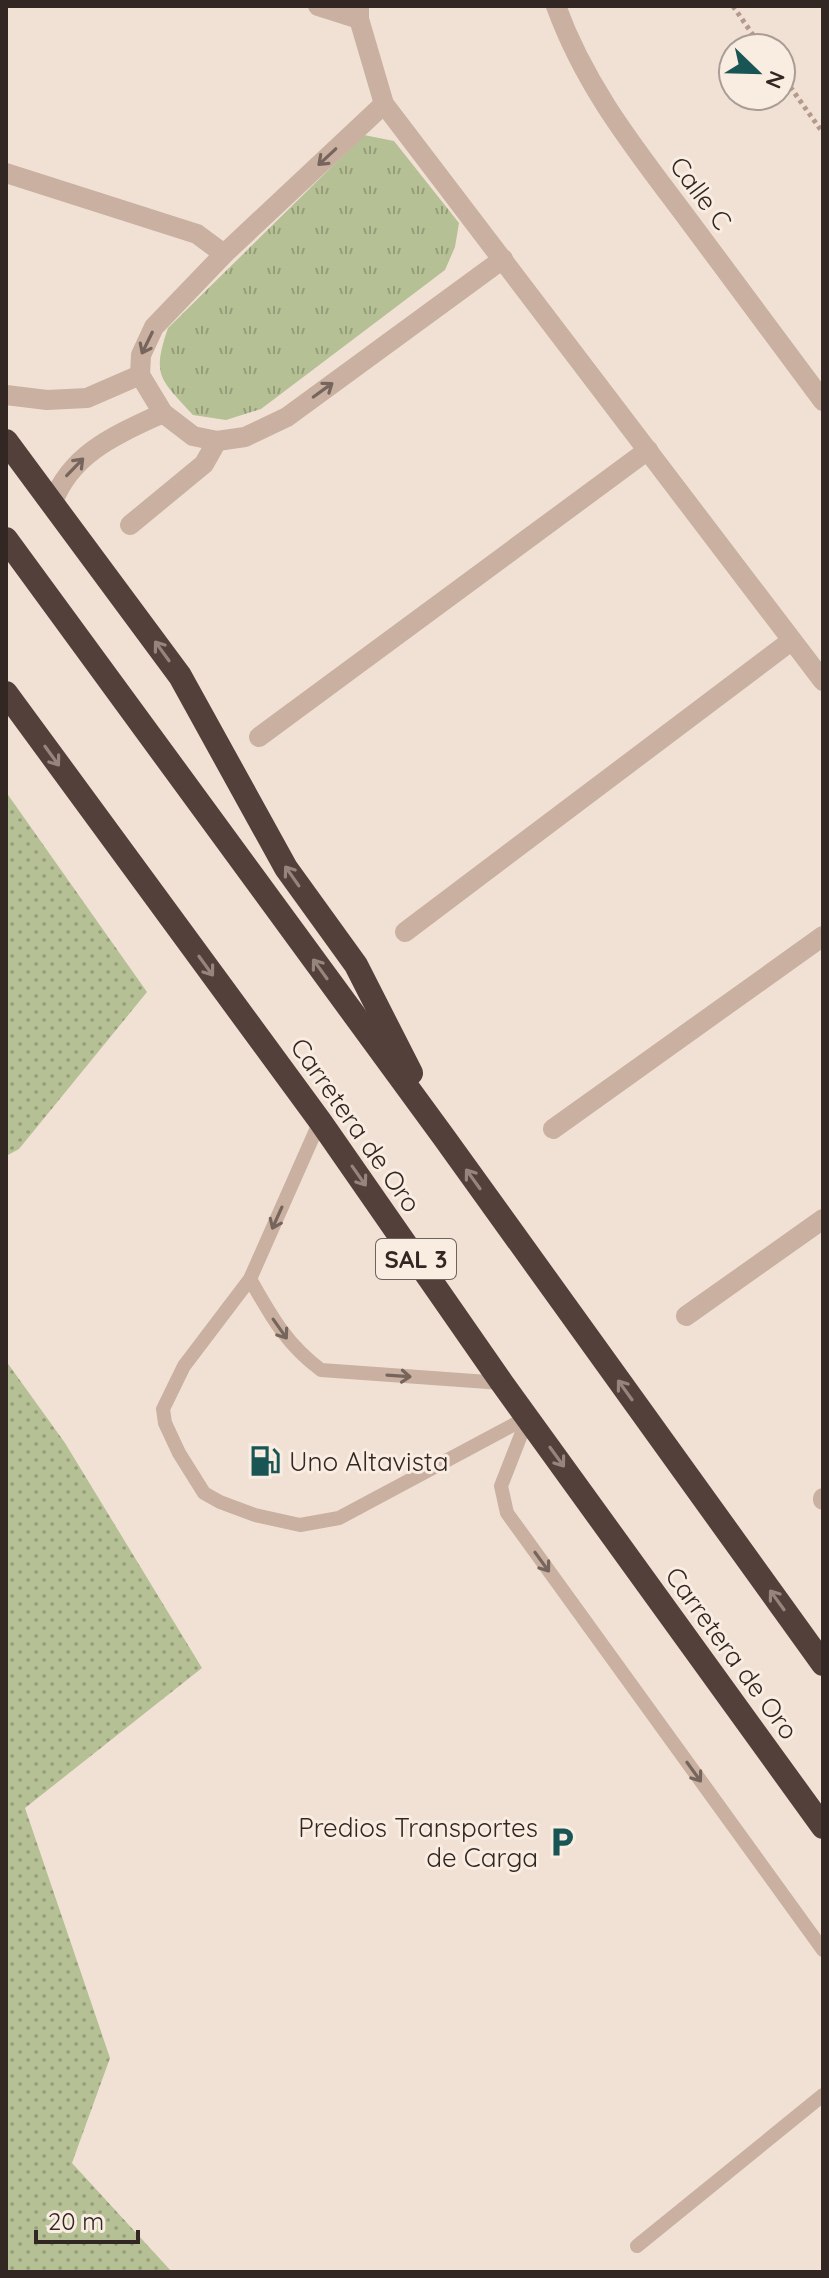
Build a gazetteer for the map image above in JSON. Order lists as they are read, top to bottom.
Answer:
{
  "streets": {
    "highway": ["Carretera de Oro", "SAL 3"],
    "street": ["Calle C"]
  },
  "places": {
    "fuel station": ["Uno Altavista"],
    "parking": ["Predios Transportes de Carga"]
  },
  "scale_bar": "20 m",
  "north": "bottom right"
}
